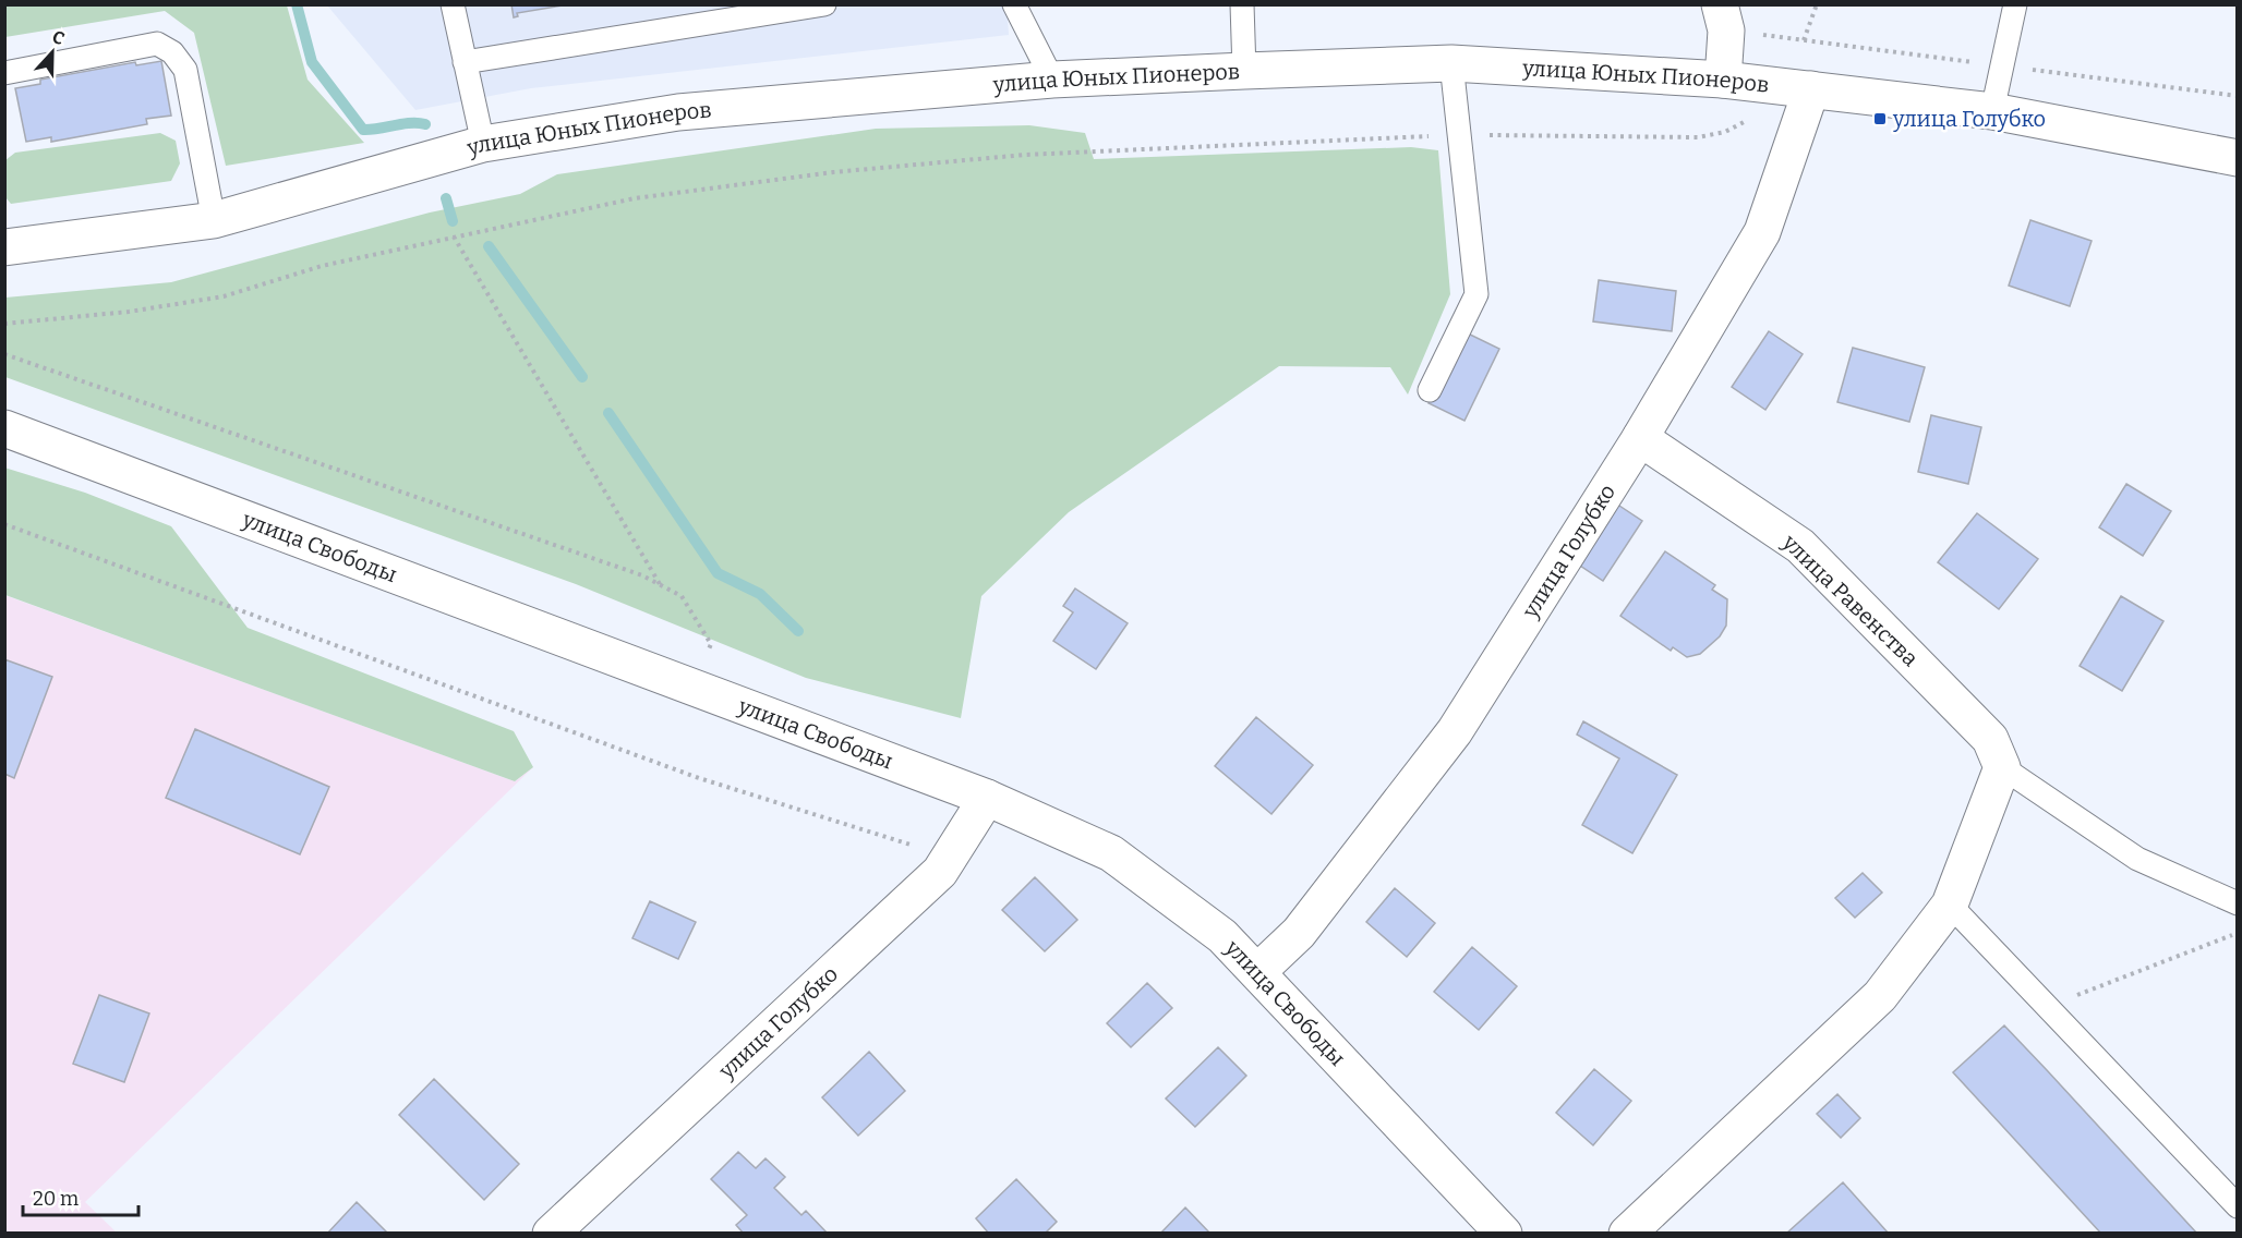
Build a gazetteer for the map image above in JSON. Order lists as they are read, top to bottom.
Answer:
{
  "streets": {
    "main road": [
      "улица Юных Пионеров",
      "улица Свободы",
      "улица Голубко",
      "улица Равенства"
    ]
  },
  "crossings": [
    ["улица Юных Пионеров", "улица Голубко"],
    ["улица Свободы", "улица Голубко"],
    ["улица Голубко", "улица Равенства"]
  ],
  "places": {
    "transit": ["улица Голубко"]
  },
  "scale_bar": "20 m",
  "north": "top"
}
